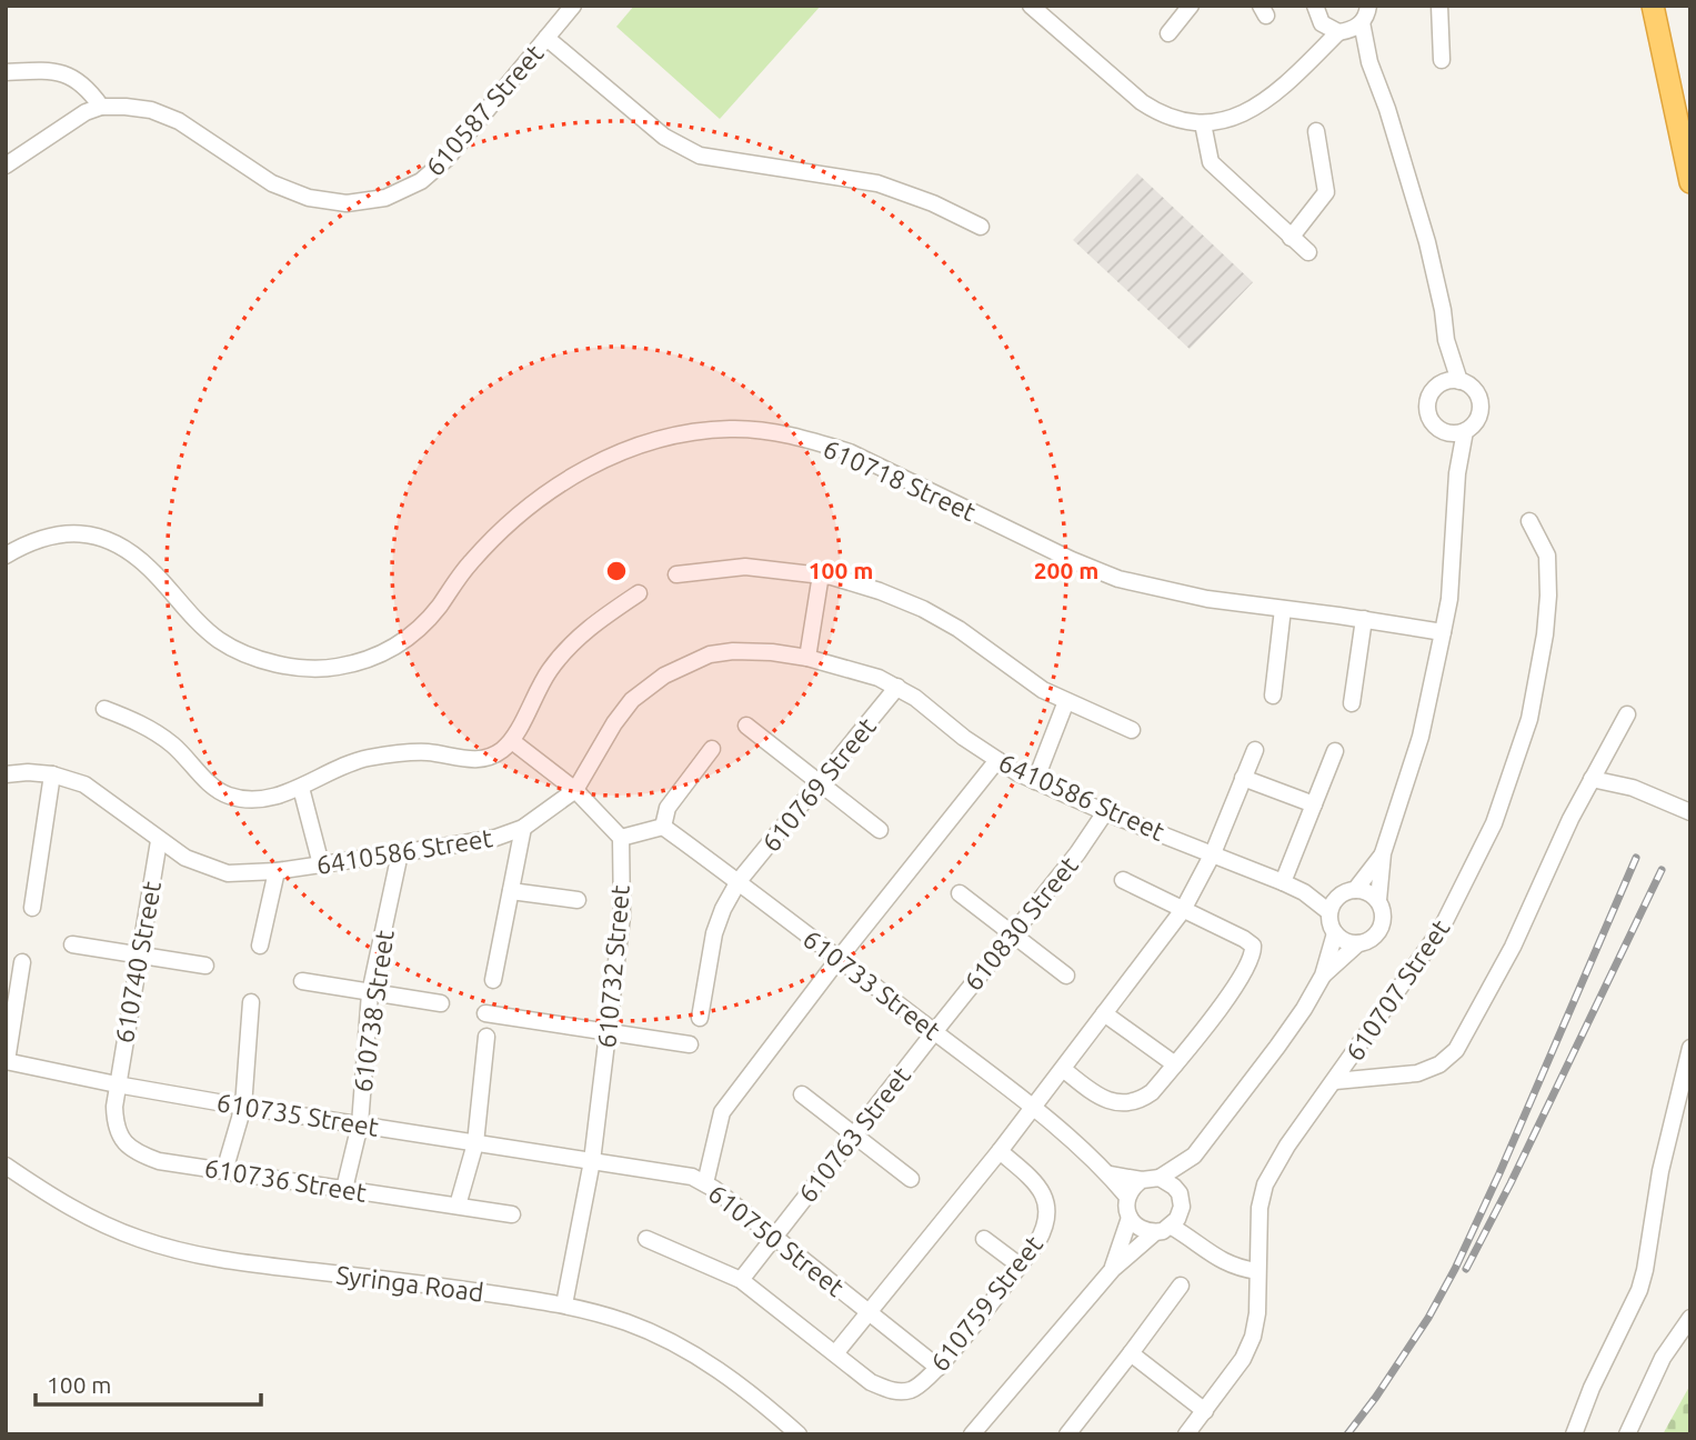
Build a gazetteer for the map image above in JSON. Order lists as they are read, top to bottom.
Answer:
{
  "streets": {
    "street": [
      "610587 Street",
      "610718 Street",
      "610769 Street",
      "6410586 Street",
      "610830 Street",
      "610740 Street",
      "610732 Street",
      "610733 Street",
      "610707 Street",
      "610738 Street",
      "610735 Street",
      "610763 Street",
      "610736 Street",
      "610750 Street",
      "Syringa Road",
      "610759 Street"
    ]
  },
  "crossings": [
    ["610769 Street", "6410586 Street"],
    ["610769 Street", "610733 Street"],
    ["6410586 Street", "610830 Street"],
    ["6410586 Street", "610740 Street"],
    ["6410586 Street", "610738 Street"],
    ["610830 Street", "610733 Street"],
    ["610830 Street", "610763 Street"],
    ["610740 Street", "610735 Street"],
    ["610740 Street", "610736 Street"],
    ["610732 Street", "610735 Street"],
    ["610732 Street", "610750 Street"],
    ["610732 Street", "Syringa Road"],
    ["610733 Street", "610763 Street"],
    ["610738 Street", "610735 Street"],
    ["610738 Street", "610736 Street"],
    ["610735 Street", "610736 Street"],
    ["610735 Street", "610750 Street"],
    ["610763 Street", "610750 Street"],
    ["610763 Street", "610759 Street"],
    ["610750 Street", "610759 Street"]
  ],
  "scale_bar": "100 m",
  "rings": ["100 m", "200 m"]
}
